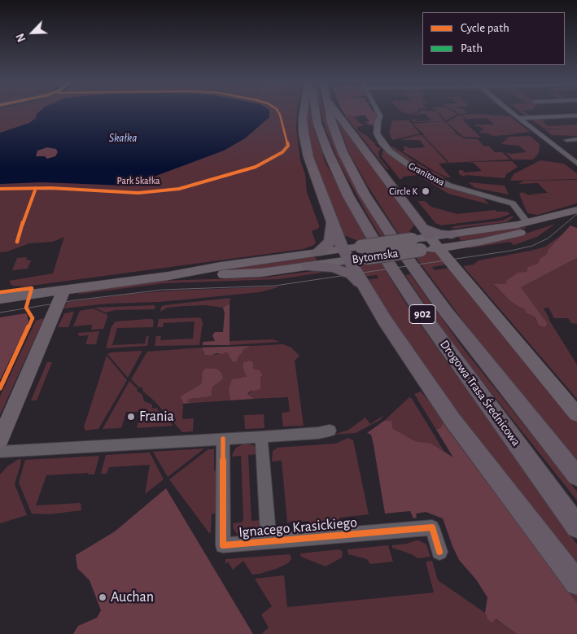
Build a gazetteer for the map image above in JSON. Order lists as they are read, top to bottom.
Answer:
{
  "streets": {
    "main road": ["Bytomska", "902", "Drogowa Trasa Średnicowa"],
    "street": ["Granitowa", "Ignacego Krasickiego"]
  },
  "crossings": [
    ["Granitowa", "Bytomska"]
  ],
  "water": ["Skałka"],
  "parks": ["Park Skałka"],
  "places": ["Circle K", "Frania", "Auchan"],
  "legend": ["Cycle path", "Path"],
  "north": "bottom left"
}
